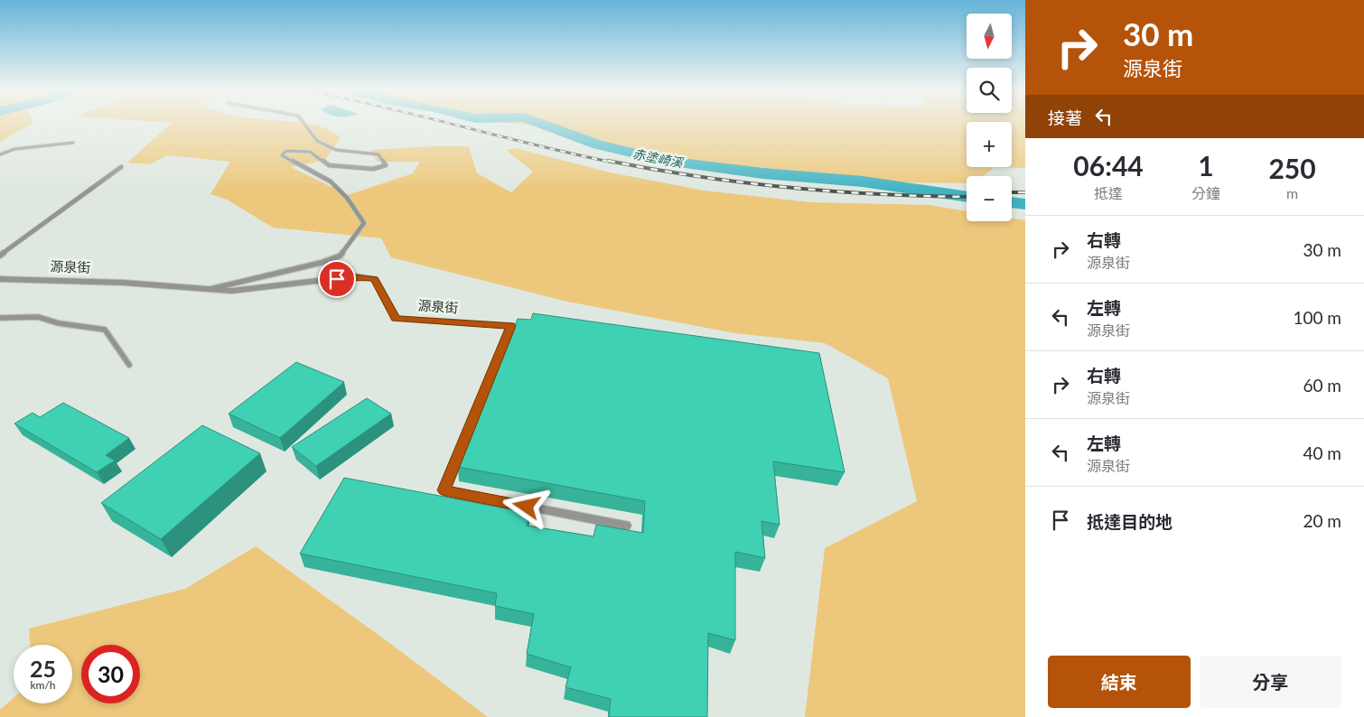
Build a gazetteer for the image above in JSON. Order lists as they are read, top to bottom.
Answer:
{
  "streets": {
    "street": ["源泉街"]
  },
  "water": ["赤塗崎溪"],
  "north": "bottom",
  "page": {
    "turn": ["30 m", "源泉街"],
    "map_buttons": ["+", "−"],
    "then": "接著",
    "eta": [
      "06:44",
      "抵達",
      "1",
      "分鐘",
      "250",
      "m"
    ],
    "list": [
      {
        "name": "右轉",
        "note": "源泉街",
        "value": "30 m"
      },
      {
        "name": "左轉",
        "note": "源泉街",
        "value": "100 m"
      },
      {
        "name": "右轉",
        "note": "源泉街",
        "value": "60 m"
      },
      {
        "name": "左轉",
        "note": "源泉街",
        "value": "40 m"
      },
      {
        "name": "抵達目的地",
        "value": "20 m"
      }
    ],
    "speed": "25 km/h",
    "limit": "30",
    "buttons": ["結束", "分享"]
  }
}
